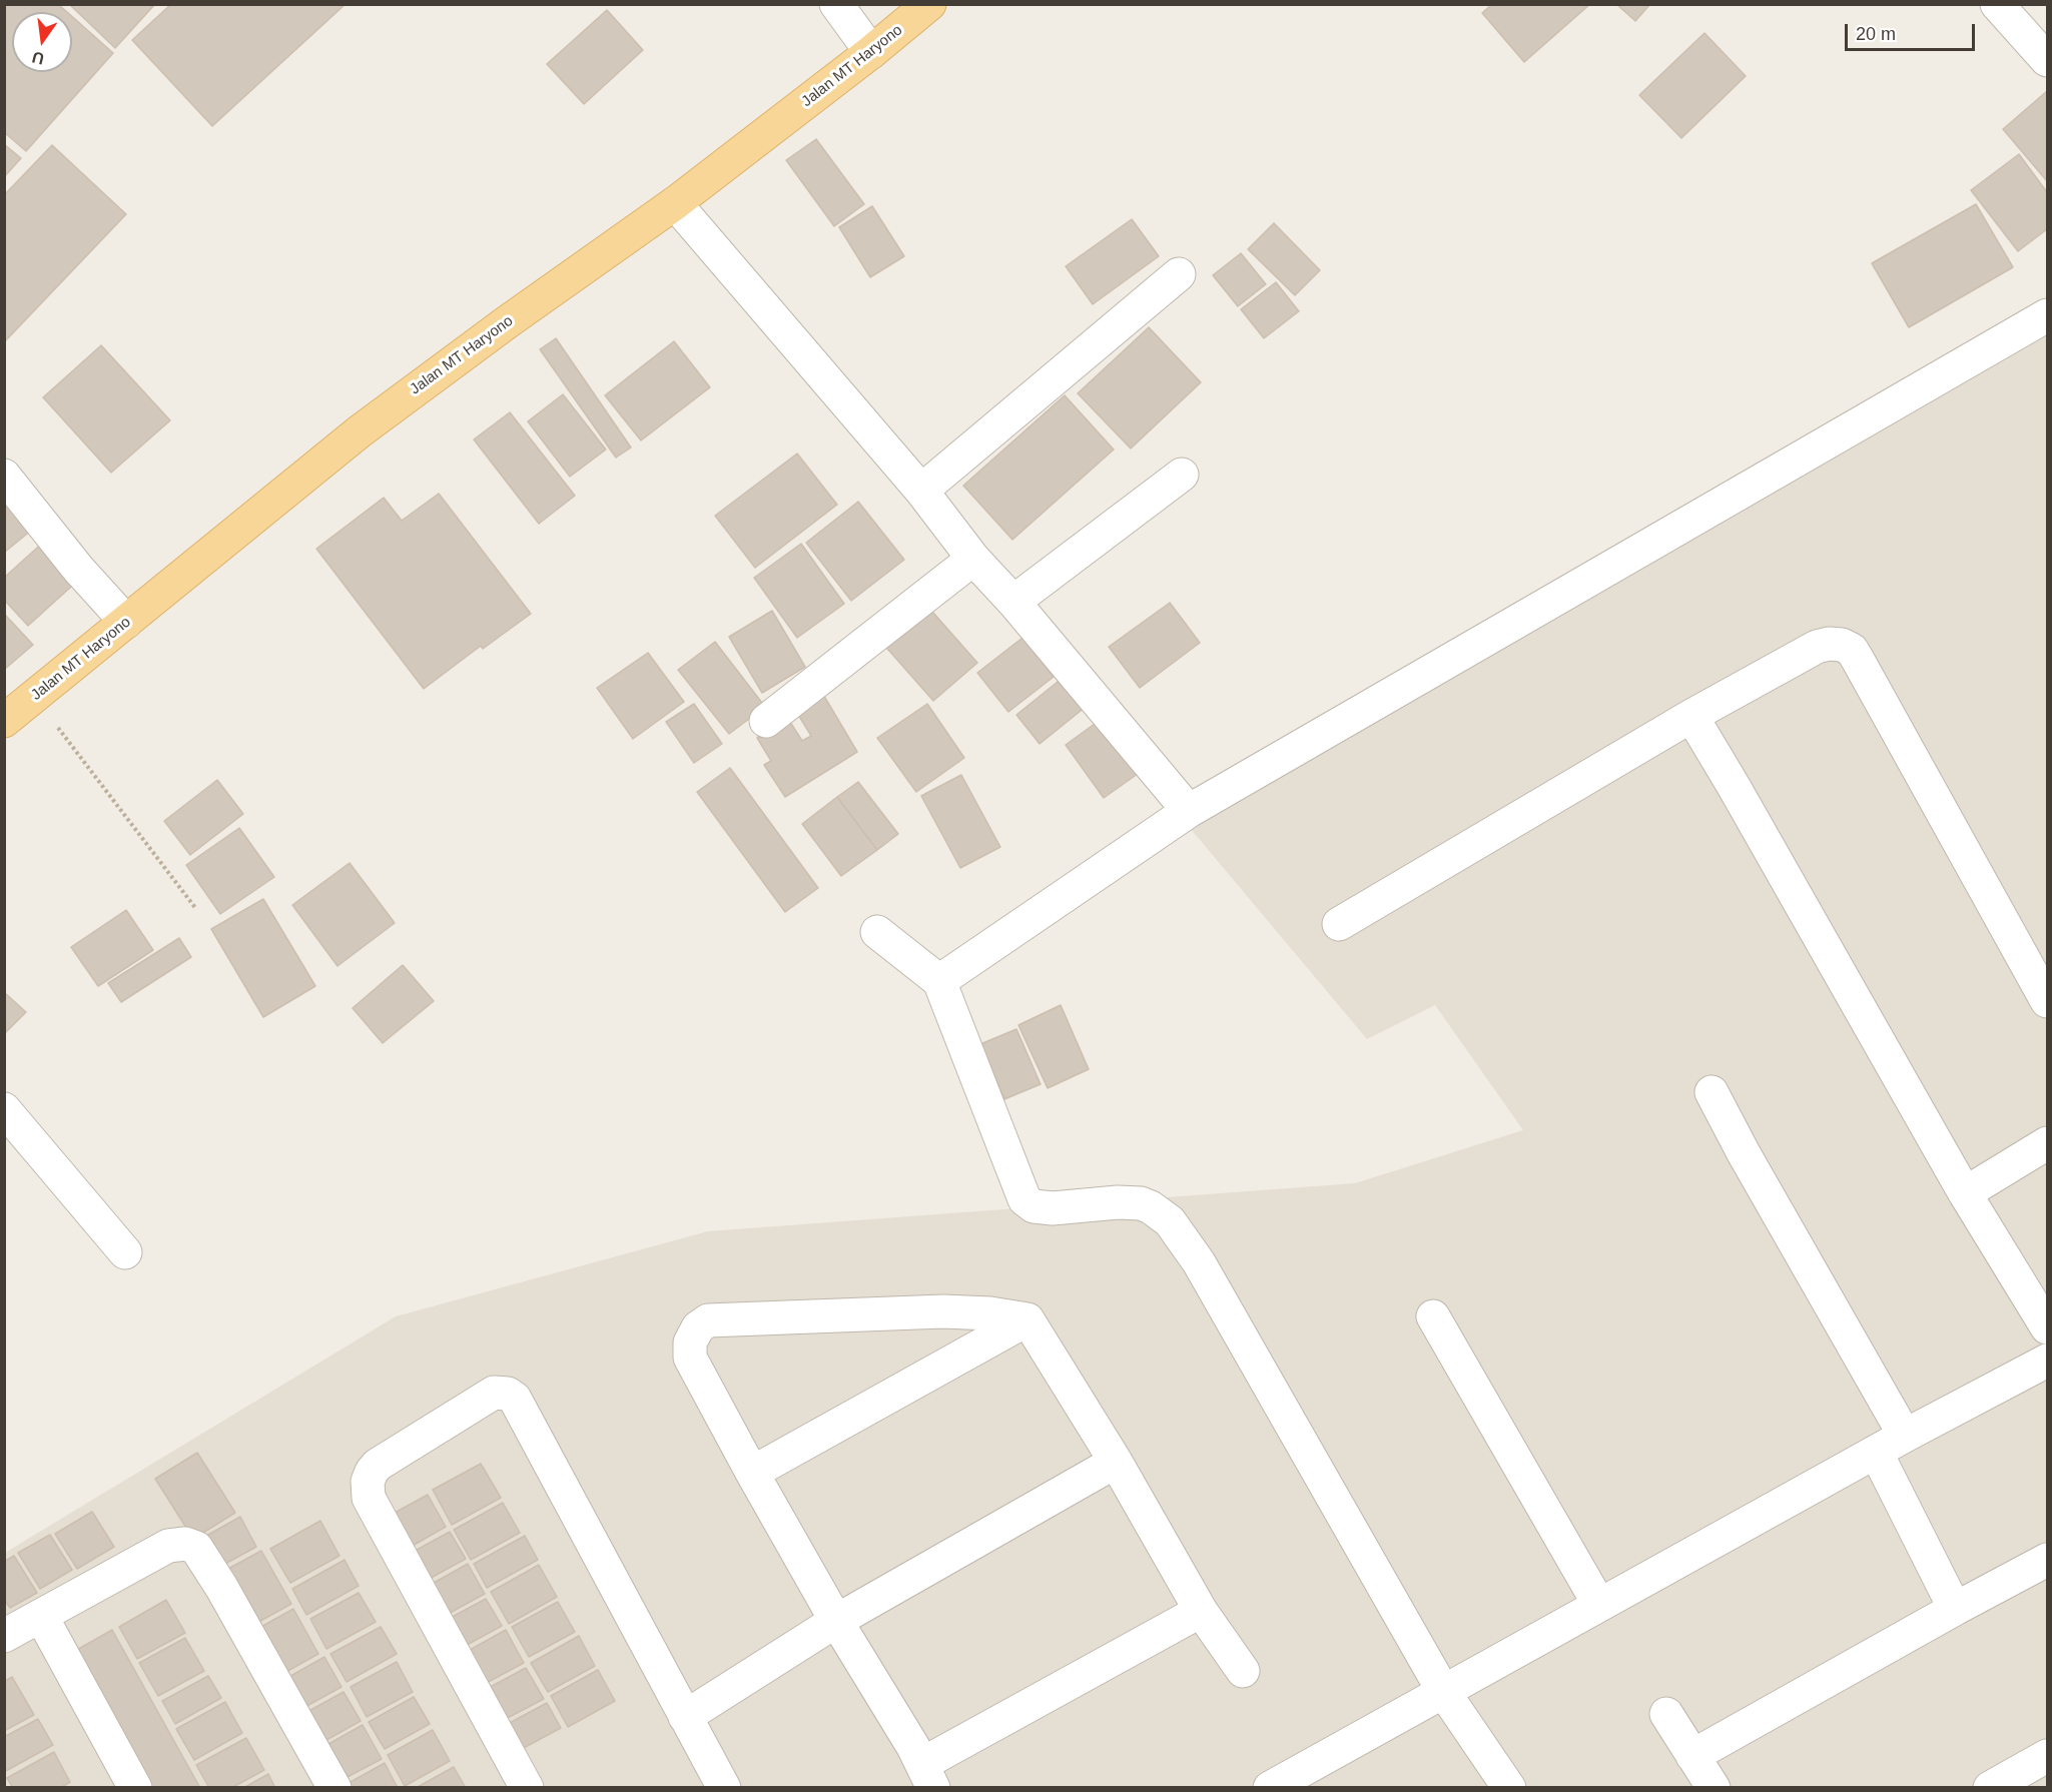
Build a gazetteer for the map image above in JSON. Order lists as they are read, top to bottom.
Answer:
{
  "streets": {
    "main road": ["Jalan MT Haryono"]
  },
  "scale_bar": "20 m",
  "north": "bottom"
}
